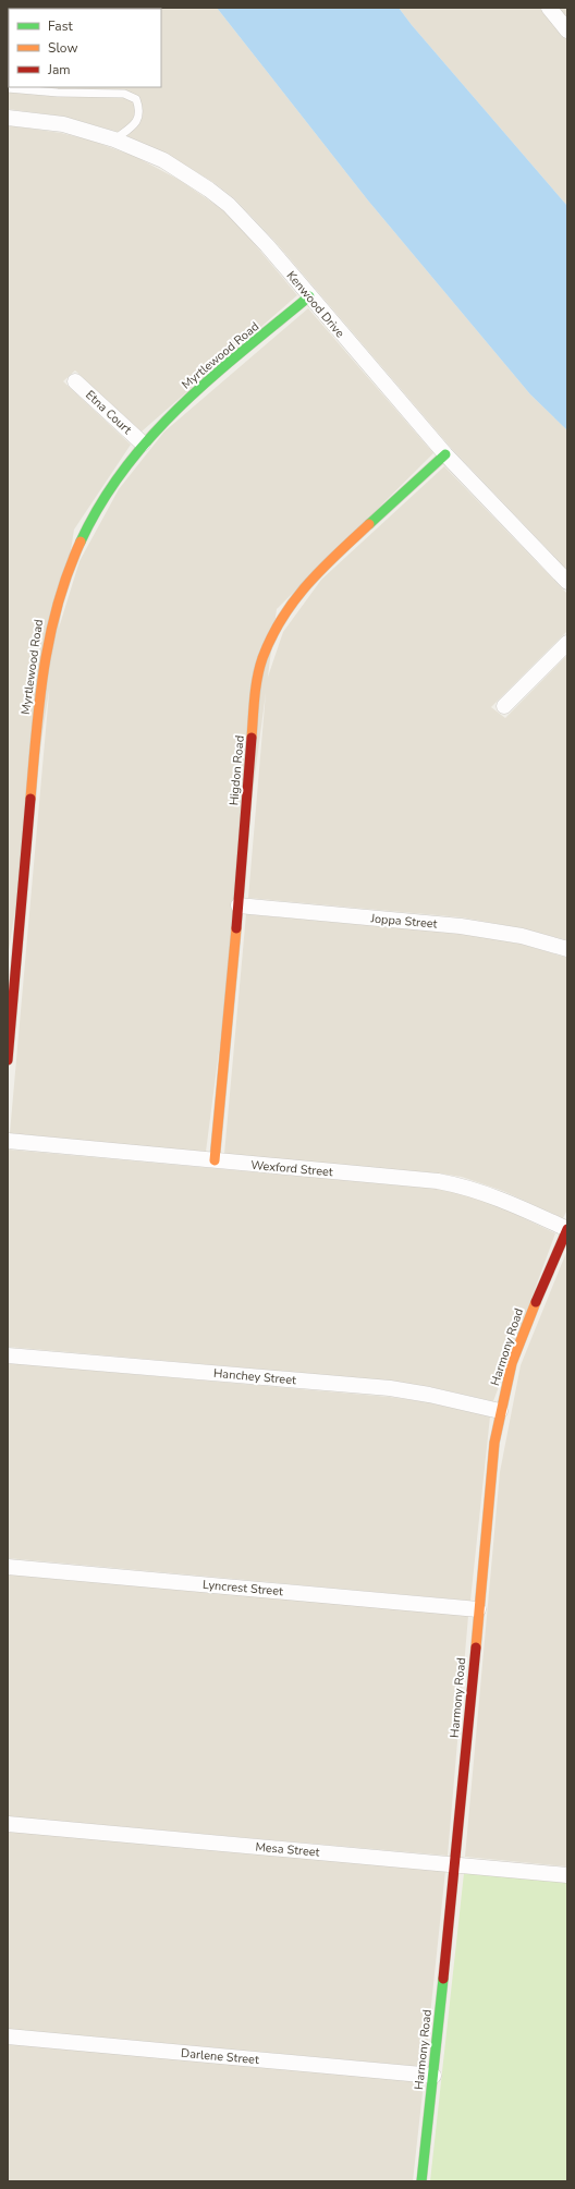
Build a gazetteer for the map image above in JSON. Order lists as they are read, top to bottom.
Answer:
{
  "streets": {
    "street": [
      "Kenwood Drive",
      "Myrtlewood Road",
      "Etna Court",
      "Higdon Road",
      "Joppa Street",
      "Wexford Street",
      "Harmony Road",
      "Hanchey Street",
      "Lyncrest Street",
      "Mesa Street",
      "Darlene Street"
    ]
  },
  "crossings": [
    ["Kenwood Drive", "Myrtlewood Road"],
    ["Kenwood Drive", "Higdon Road"],
    ["Myrtlewood Road", "Etna Court"],
    ["Higdon Road", "Joppa Street"],
    ["Higdon Road", "Wexford Street"],
    ["Wexford Street", "Harmony Road"],
    ["Harmony Road", "Hanchey Street"],
    ["Harmony Road", "Lyncrest Street"],
    ["Harmony Road", "Mesa Street"],
    ["Harmony Road", "Darlene Street"]
  ],
  "legend": ["Fast", "Slow", "Jam"]
}
